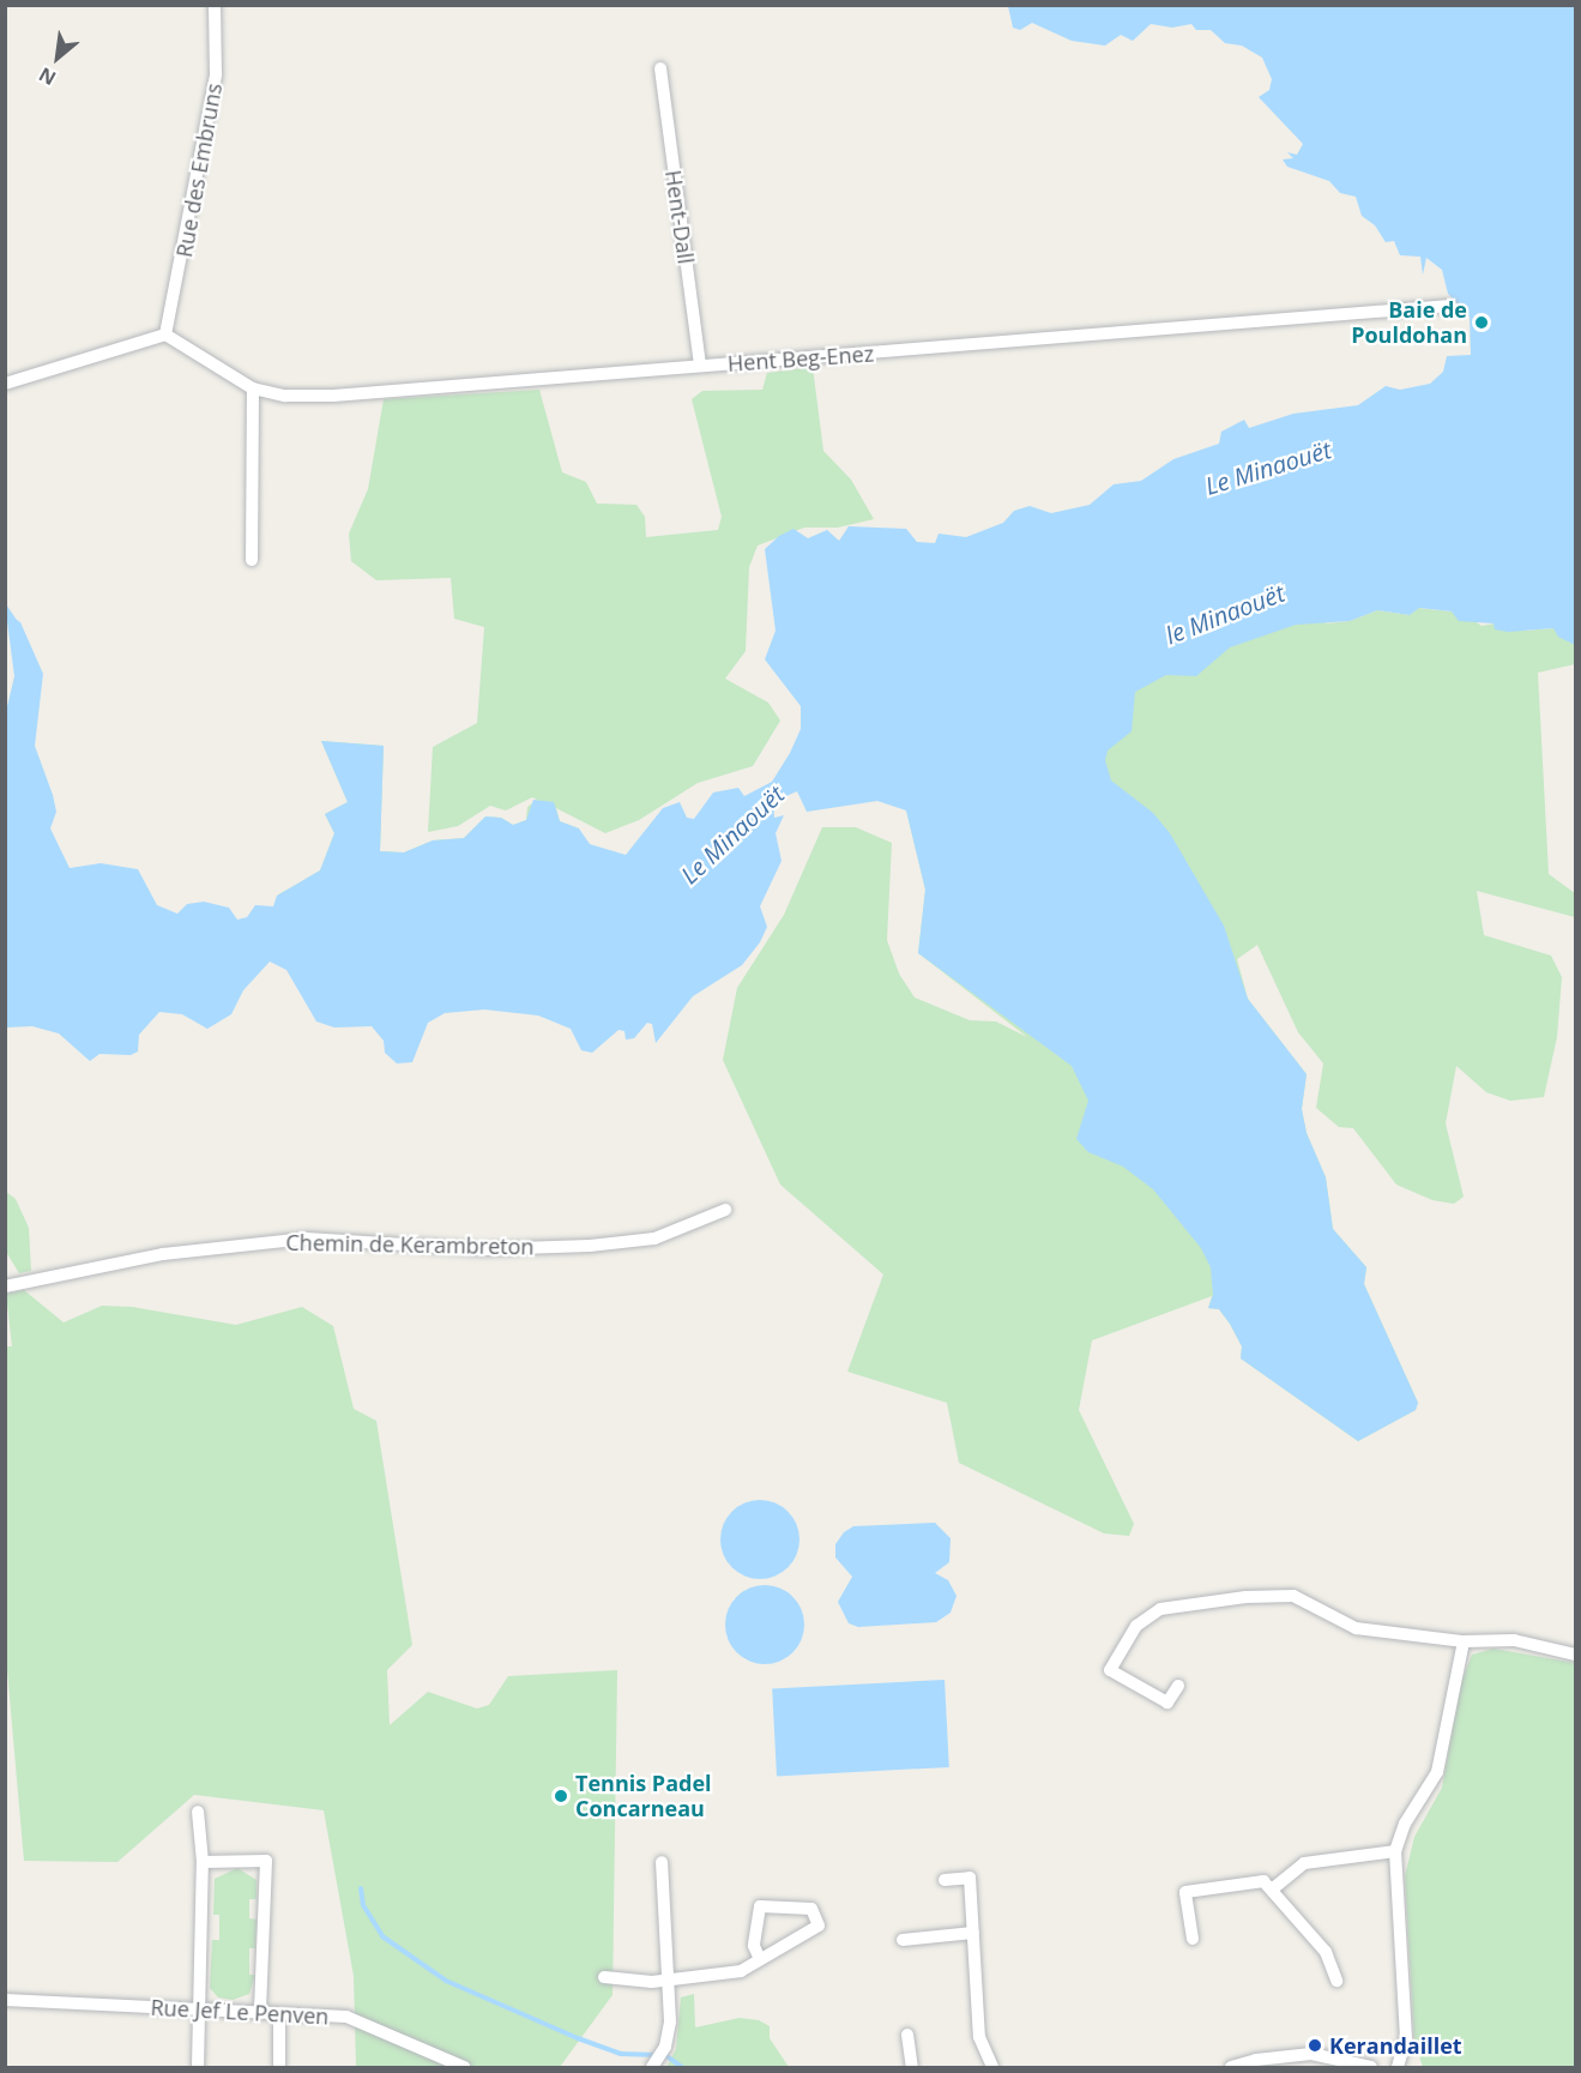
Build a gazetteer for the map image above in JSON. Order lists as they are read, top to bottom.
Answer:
{
  "streets": {
    "street": [
      "Rue des Embruns",
      "Hent-Dall",
      "Hent Beg-Enez",
      "Chemin de Kerambreton",
      "Rue Jef Le Penven"
    ]
  },
  "crossings": [
    ["Rue des Embruns", "Hent Beg-Enez"],
    ["Hent-Dall", "Hent Beg-Enez"]
  ],
  "water": ["Le Minaouët", "le Minaouët"],
  "places": ["Baie de Pouldohan", "Tennis Padel Concarneau", "Kerandaillet"],
  "north": "bottom left"
}
